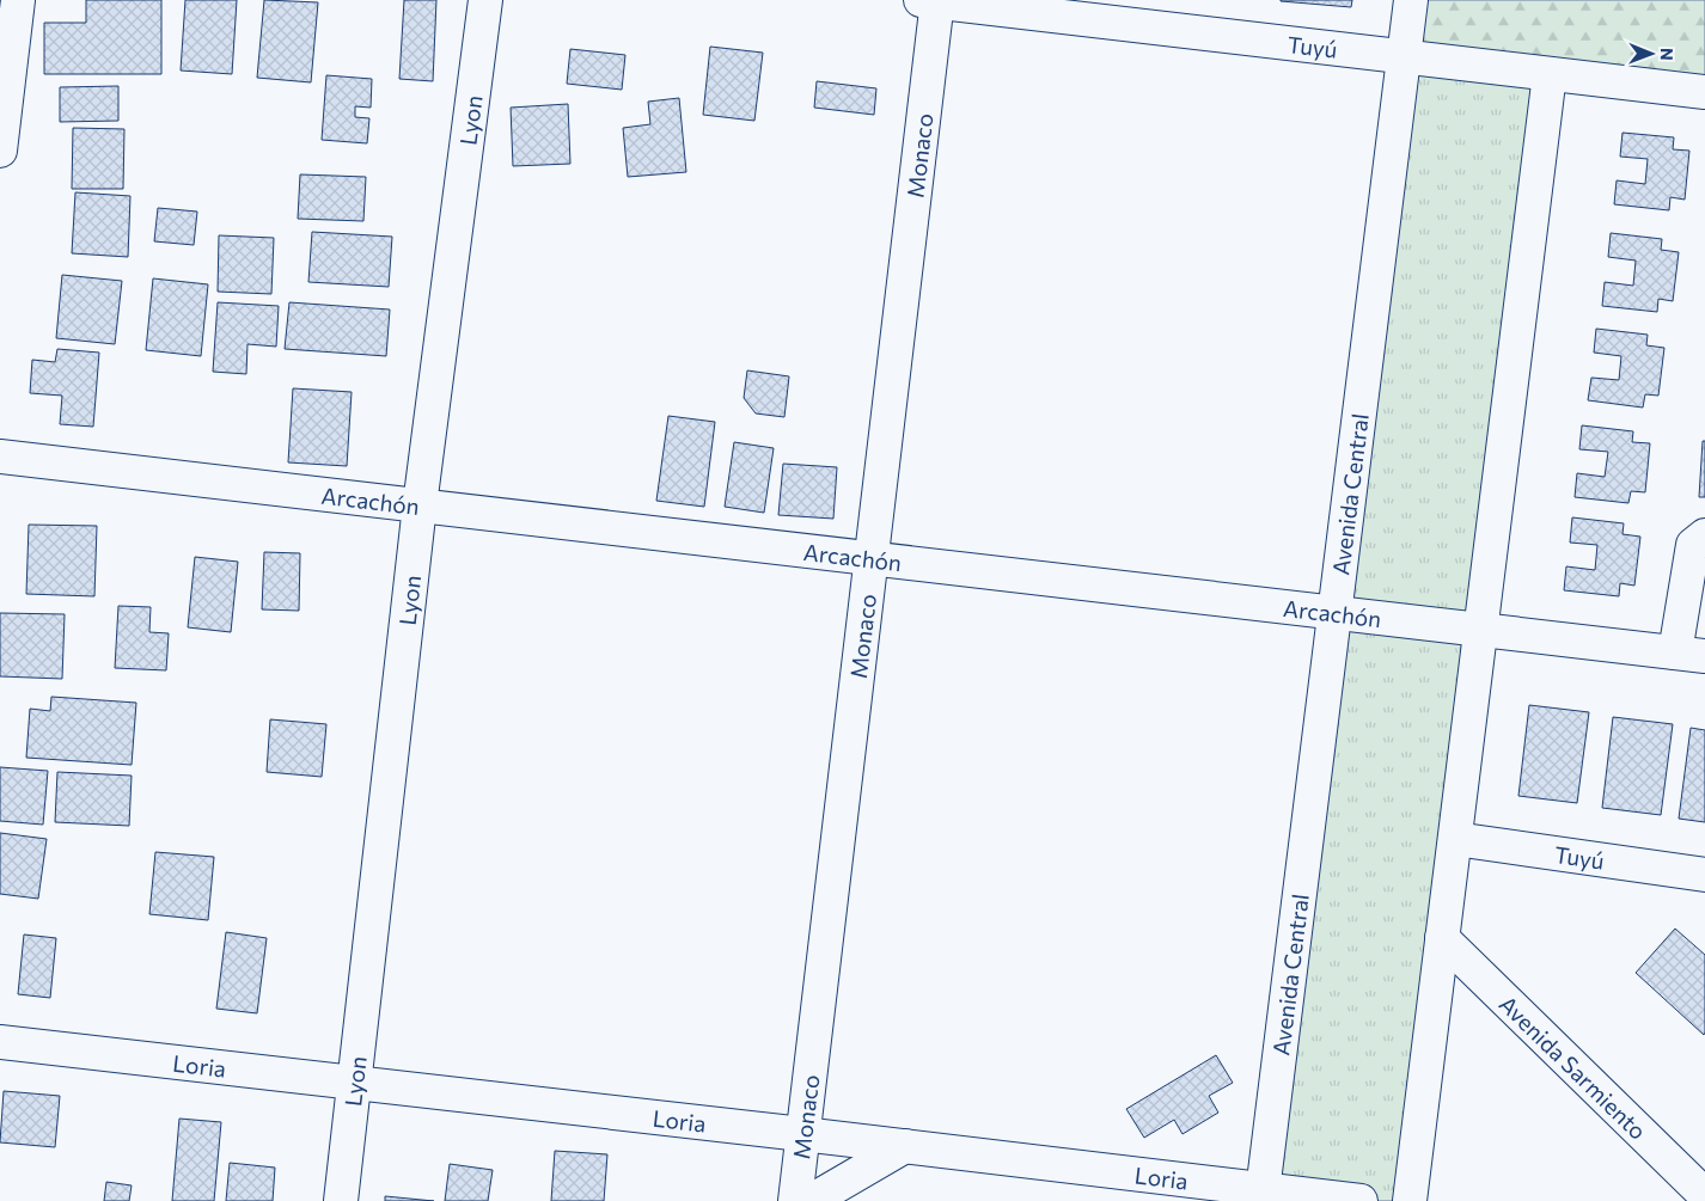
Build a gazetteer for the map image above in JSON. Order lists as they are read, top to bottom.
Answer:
{
  "streets": {
    "street": [
      "Tuyú",
      "Lyon",
      "Monaco",
      "Avenida Central",
      "Arcachón",
      "Loria",
      "Avenida Sarmiento"
    ]
  },
  "crossings": [
    ["Tuyú", "Monaco"],
    ["Tuyú", "Avenida Central"],
    ["Lyon", "Arcachón"],
    ["Lyon", "Loria"],
    ["Monaco", "Arcachón"],
    ["Monaco", "Loria"],
    ["Avenida Central", "Arcachón"],
    ["Avenida Central", "Loria"]
  ],
  "north": "right"
}
